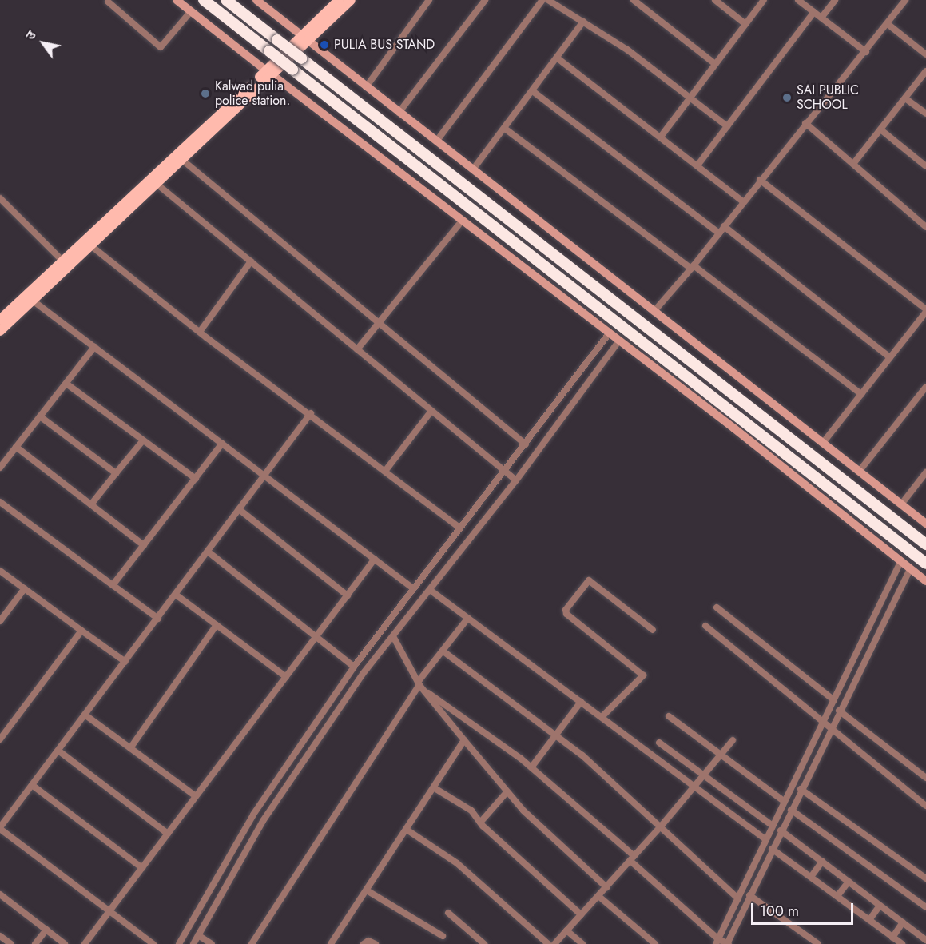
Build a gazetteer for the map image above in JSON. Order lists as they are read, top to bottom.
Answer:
{
  "places": ["PULIA BUS STAND", "Kalwad pulia police station.", "SAI PUBLIC SCHOOL"],
  "scale_bar": "100 m",
  "north": "top left"
}
